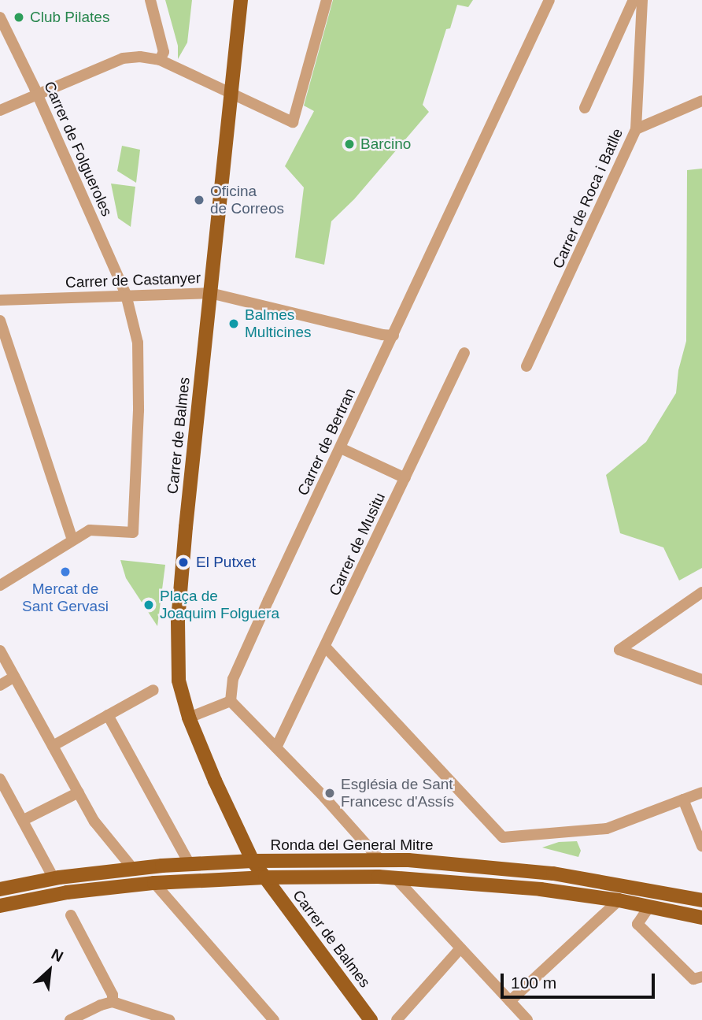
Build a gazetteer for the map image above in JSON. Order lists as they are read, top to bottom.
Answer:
{
  "streets": {
    "main road": ["Carrer de Balmes", "Ronda del General Mitre"],
    "street": [
      "Carrer de Folgueroles",
      "Carrer de Roca i Batlle",
      "Carrer de Castanyer",
      "Carrer de Bertran",
      "Carrer de Musitu"
    ]
  },
  "crossings": [
    ["Carrer de Folgueroles", "Carrer de Castanyer"],
    ["Carrer de Castanyer", "Carrer de Balmes"],
    ["Carrer de Castanyer", "Carrer de Bertran"],
    ["Carrer de Balmes", "Ronda del General Mitre"]
  ],
  "places": [
    "Club Pilates",
    "Barcino",
    "Oficina de Correos",
    "Balmes Multicines",
    "El Putxet",
    "Mercat de Sant Gervasi",
    "Plaça de Joaquim Folguera",
    "Església de Sant Francesc d'Assís"
  ],
  "scale_bar": "100 m",
  "north": "top right"
}
